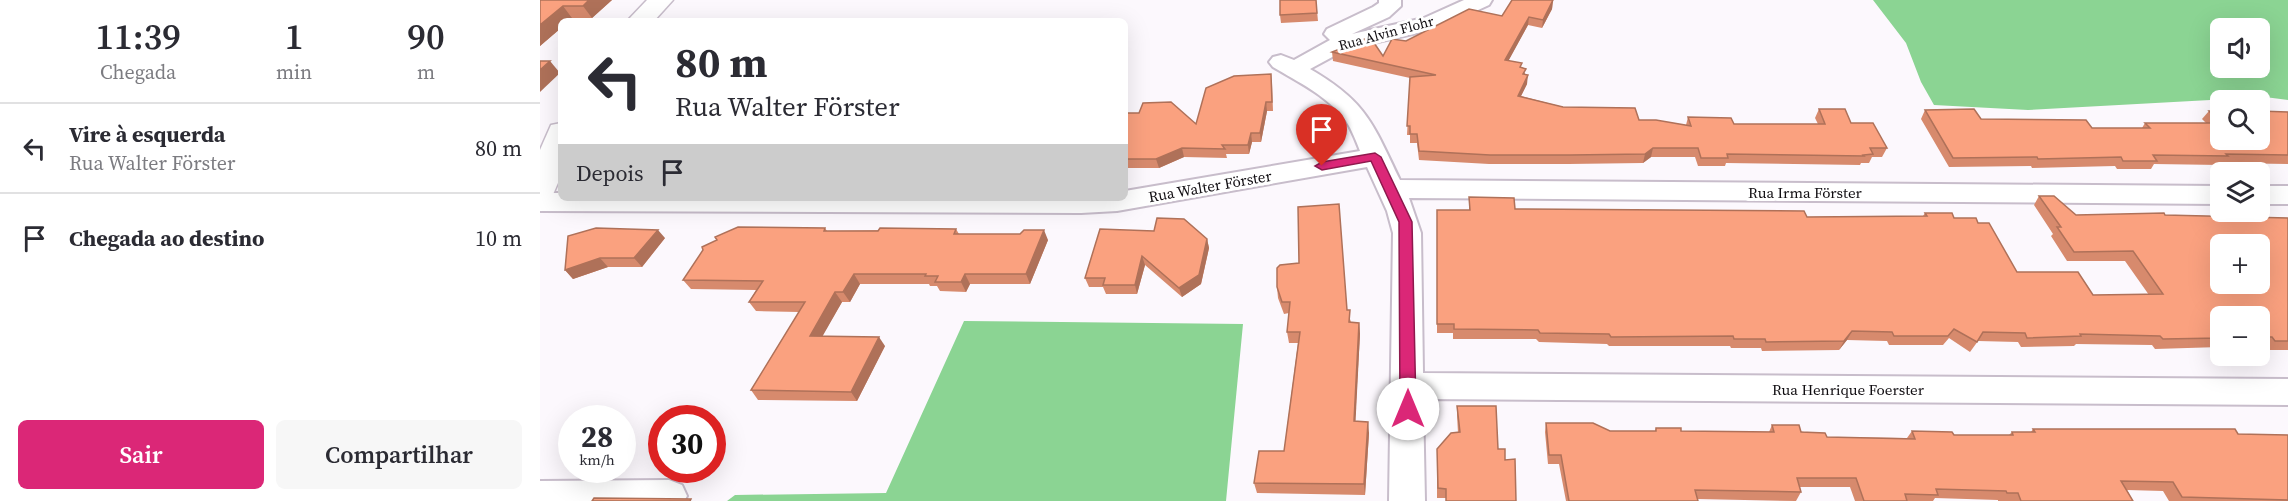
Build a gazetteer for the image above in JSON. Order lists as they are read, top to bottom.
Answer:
{
  "streets": {
    "street": [
      "Rua Alvin Flohr",
      "Rua Walter Förster",
      "Rua Irma Förster",
      "Rua Henrique Foerster"
    ]
  },
  "page": {
    "eta": [
      "11:39",
      "Chegada",
      "1",
      "min",
      "90",
      "m"
    ],
    "map_buttons": ["+", "−"],
    "turn": ["80 m", "Rua Walter Förster"],
    "list": [
      {
        "name": "Vire à esquerda",
        "note": "Rua Walter Förster",
        "value": "80 m"
      },
      {
        "name": "Chegada ao destino",
        "value": "10 m"
      }
    ],
    "then": "Depois",
    "speed": "28 km/h",
    "limit": "30",
    "buttons": ["Sair", "Compartilhar"]
  }
}
